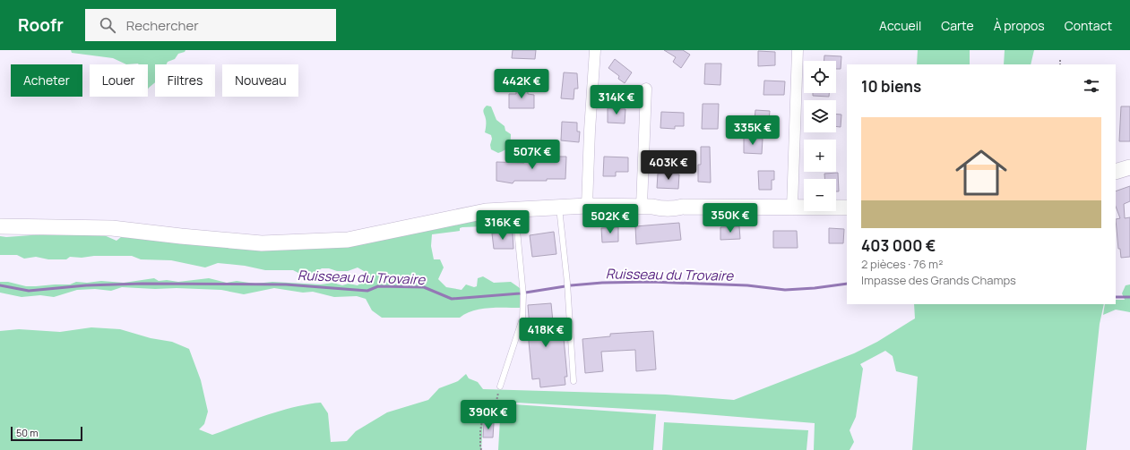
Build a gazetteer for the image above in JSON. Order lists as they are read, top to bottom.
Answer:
{
  "water": ["Ruisseau du Trovaire"],
  "scale_bar": "50 m",
  "page": {
    "header": "Roofr",
    "search": "Rechercher",
    "nav": [
      "Accueil",
      "Carte",
      "À propos",
      "Contact"
    ],
    "map_buttons": ["+", "−"],
    "chip": [
      "Acheter",
      "Louer",
      "Filtres",
      "Nouveau"
    ],
    "heading": "10 biens",
    "price": [
      "442K €",
      "314K €",
      "335K €",
      "507K €",
      "403K €",
      "350K €",
      "502K €",
      "316K €",
      "418K €",
      "390K €"
    ],
    "list": [
      {
        "name": "403 000 €",
        "note": "2 pièces · 76 m² · Impasse des Grands Champs"
      }
    ],
    "scale": "50 m"
  }
}
